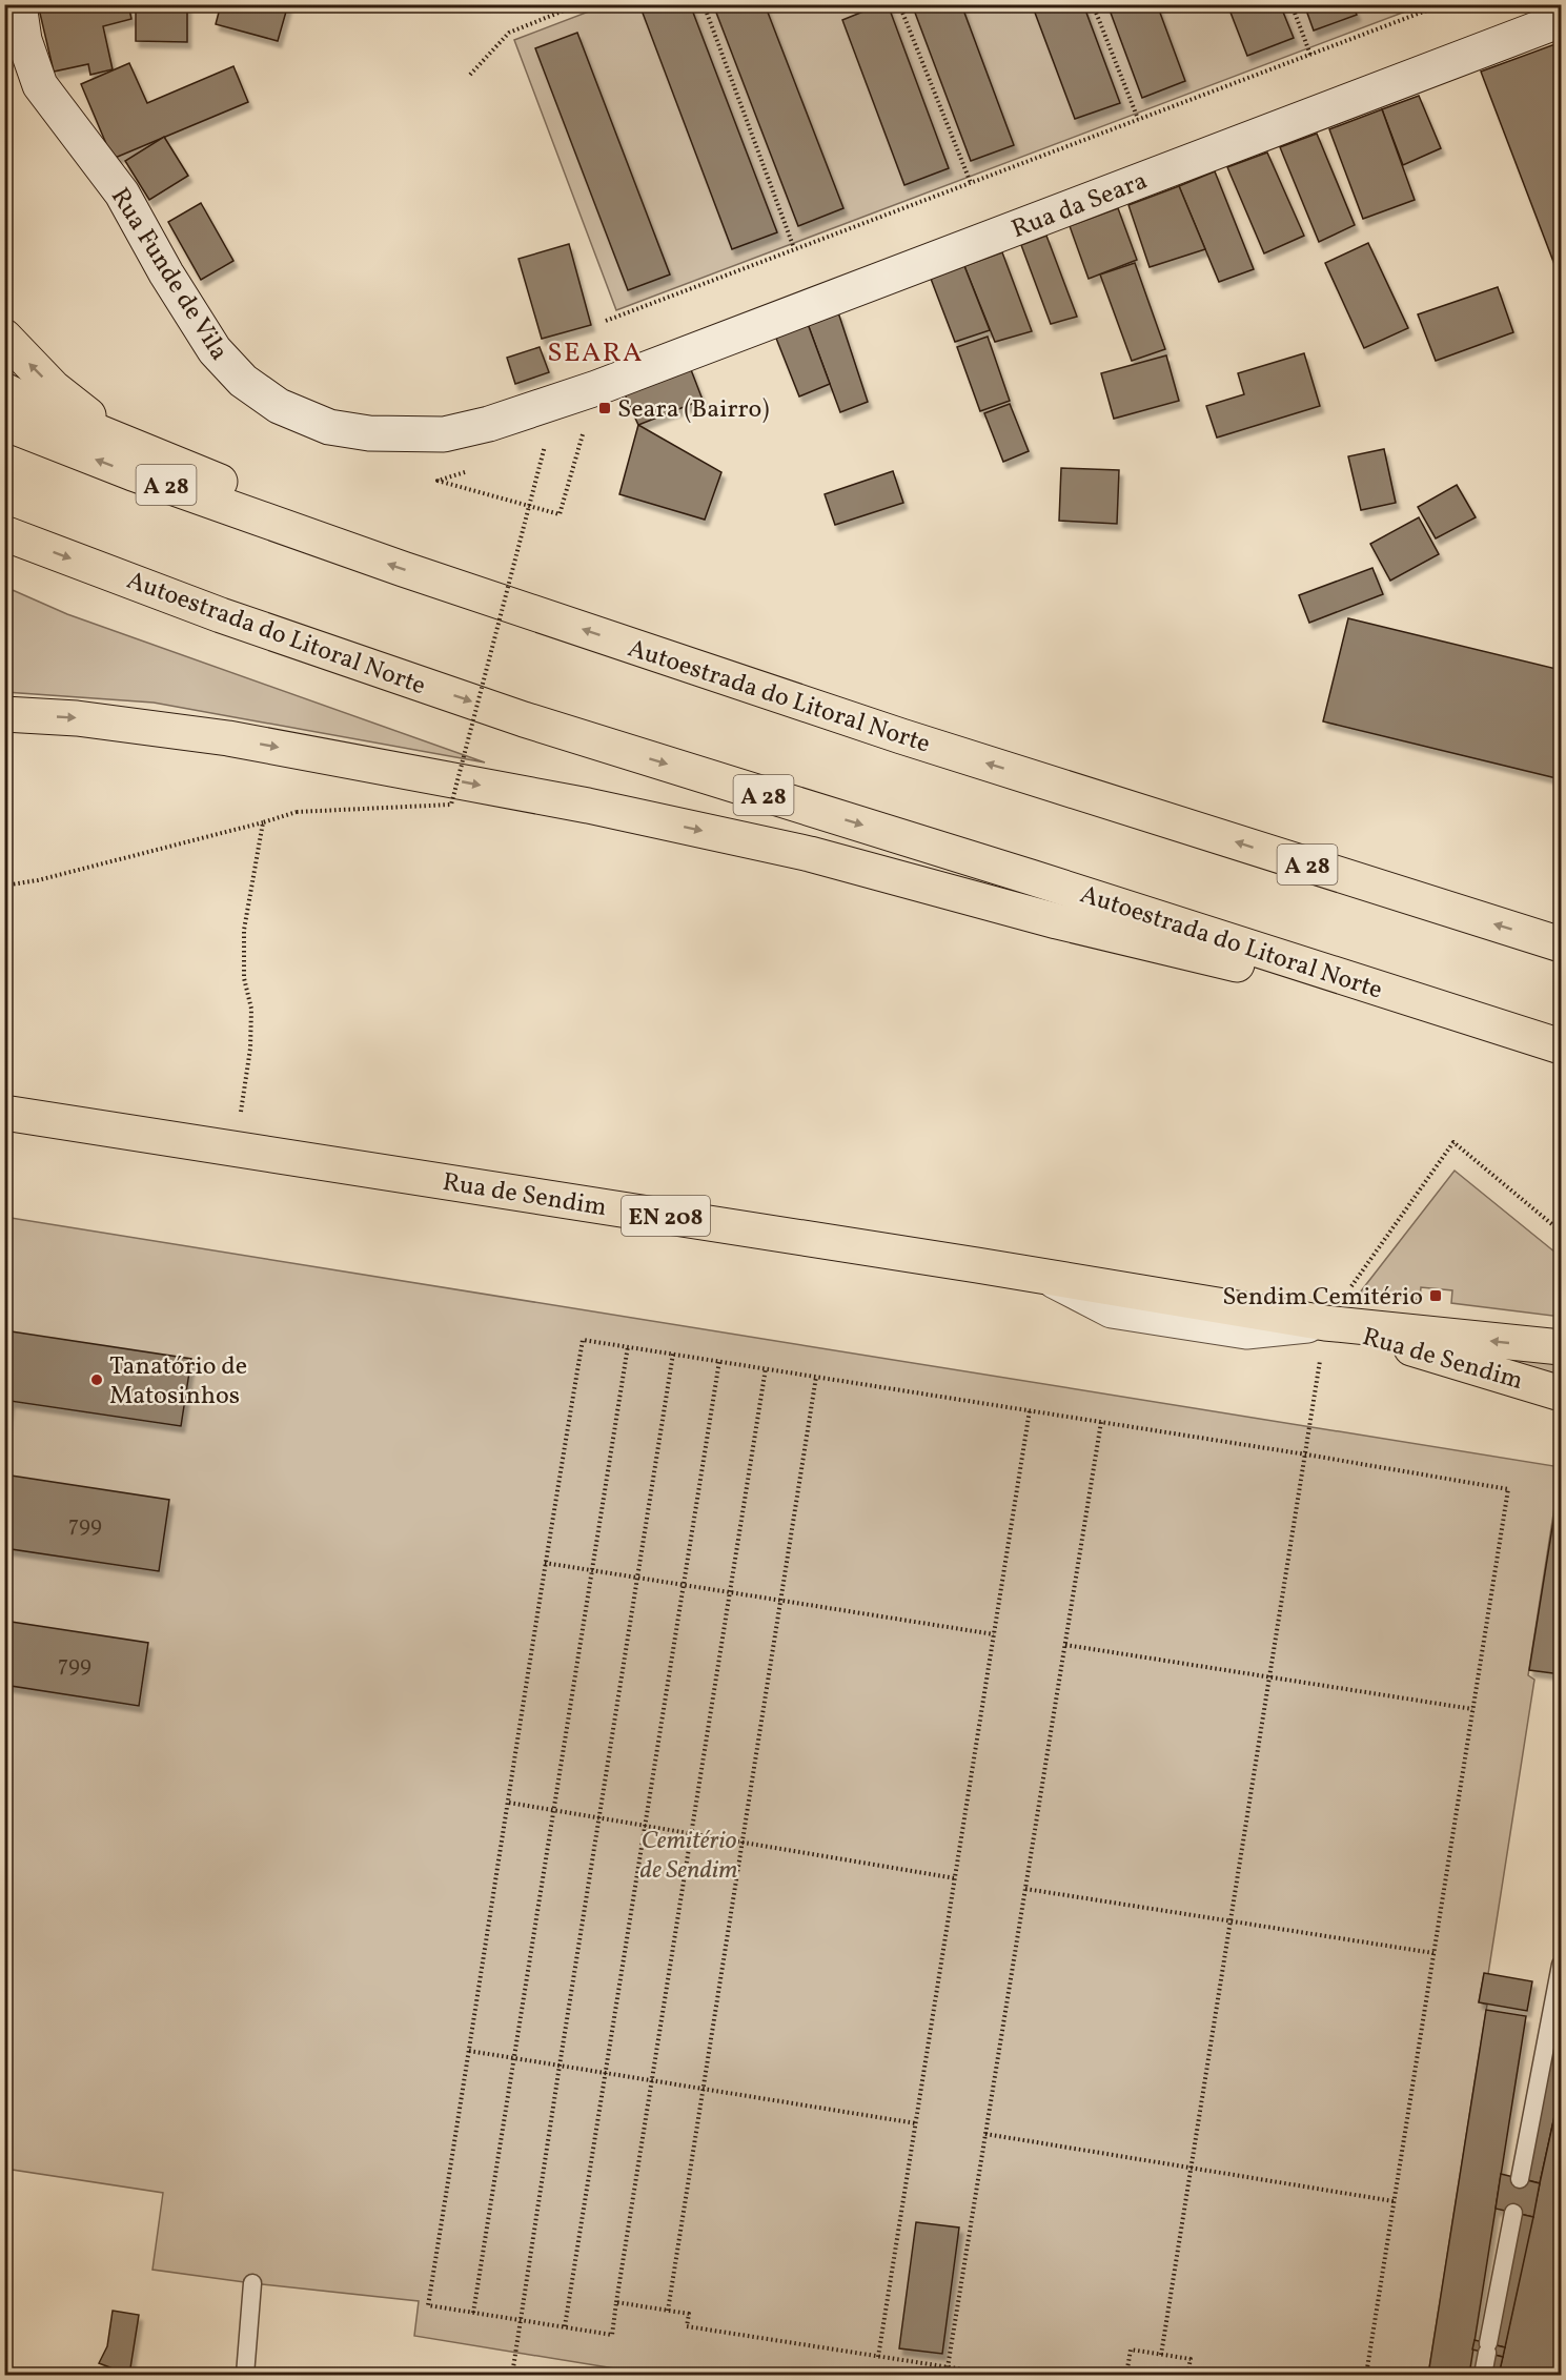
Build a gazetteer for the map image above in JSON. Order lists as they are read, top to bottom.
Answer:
{
  "streets": {
    "main road": [
      "A 28",
      "Autoestrada do Litoral Norte",
      "Rua de Sendim",
      "EN 208"
    ],
    "street": ["Rua da Seara", "Rua Funde de Vila"]
  },
  "crossings": [
    ["Rua da Seara", "Rua Funde de Vila"]
  ],
  "districts": ["SEARA"],
  "parks": ["Cemitério de Sendim"],
  "places": {
    "transit": ["Seara (Bairro)", "Sendim Cemitério"],
    "other": ["Tanatório de Matosinhos"]
  },
  "house_numbers": ["799", "799"]
}
